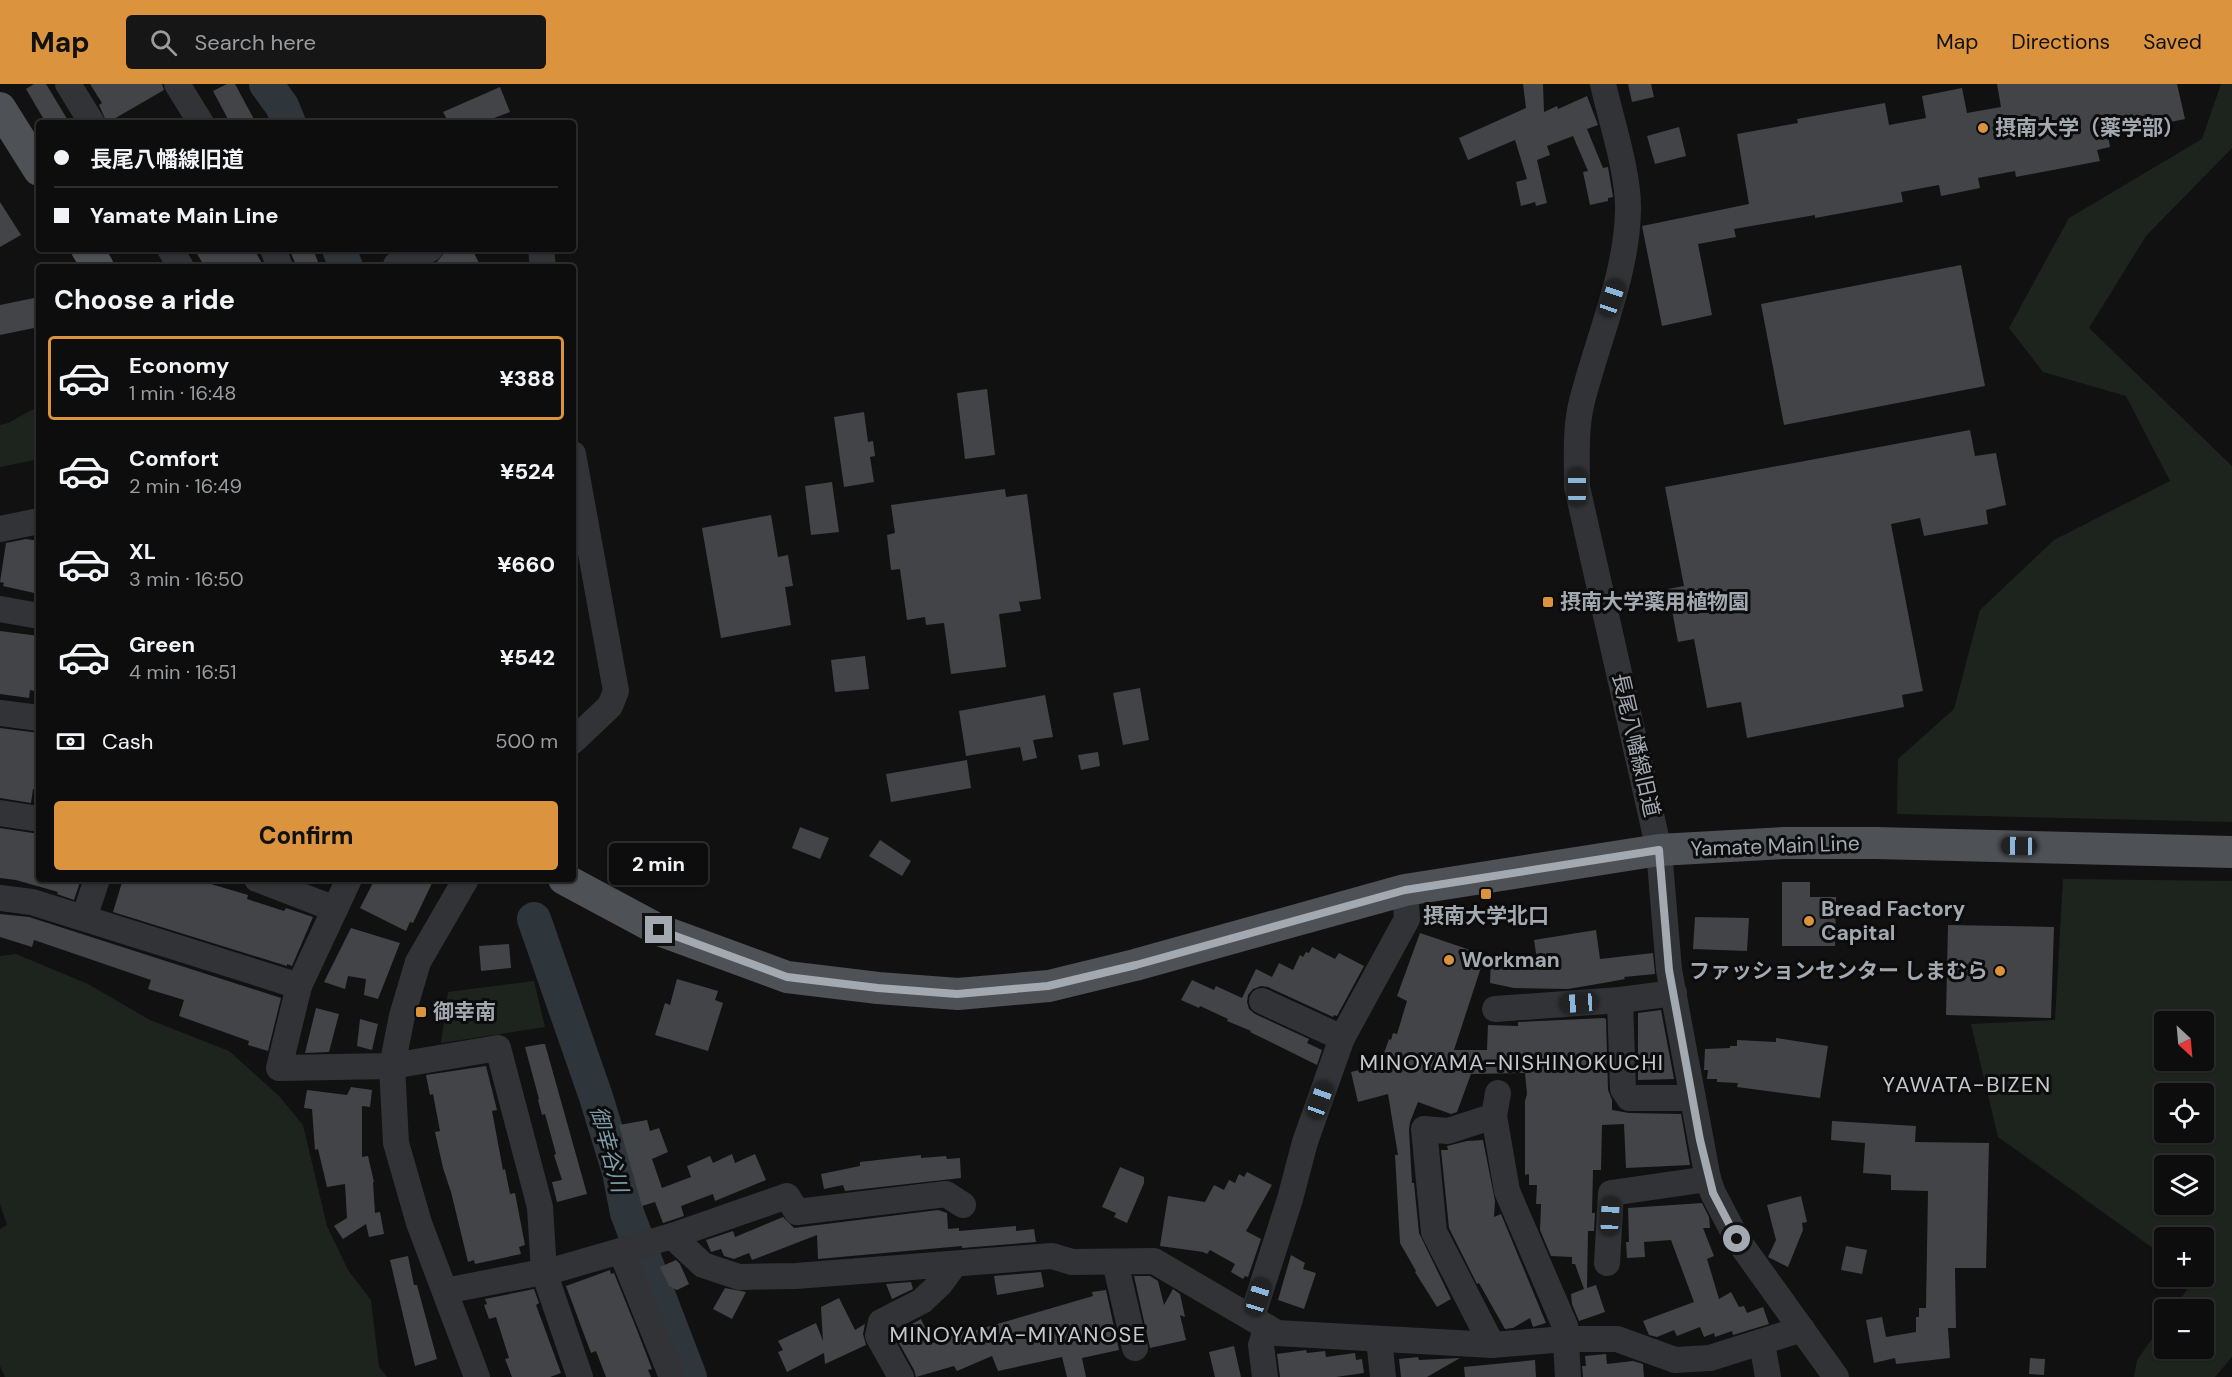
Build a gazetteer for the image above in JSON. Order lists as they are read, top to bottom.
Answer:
{
  "streets": {
    "main road": ["Yamate Main Line"],
    "street": ["長尾八幡線旧道"]
  },
  "crossings": [
    ["長尾八幡線旧道", "Yamate Main Line"]
  ],
  "districts": ["MINOYAMA-NISHINOKUCHI", "YAWATA-BIZEN", "MINOYAMA-MIYANOSE"],
  "water": ["御幸谷川"],
  "places": {
    "other": [
      "摂南大学（薬学部）",
      "Bread Factory Capital",
      "Workman",
      "ファッションセンター しまむら"
    ],
    "transit": ["摂南大学薬用植物園", "摂南大学北口", "御幸南"]
  },
  "north": "bottom right",
  "page": {
    "header": "Map",
    "search": "Search here",
    "nav": ["Map", "Directions", "Saved"],
    "banner": ["長尾八幡線旧道", "Yamate Main Line"],
    "heading": "Choose a ride",
    "list": [
      {
        "name": "Economy",
        "note": "1 min · 16:48",
        "value": "¥388"
      },
      {
        "name": "Comfort",
        "note": "2 min · 16:49",
        "value": "¥524"
      },
      {
        "name": "XL",
        "note": "3 min · 16:50",
        "value": "¥660"
      },
      {
        "name": "Green",
        "note": "4 min · 16:51",
        "value": "¥542"
      }
    ],
    "pay": ["Cash", "500 m"],
    "buttons": "Confirm",
    "bubble": "2 min",
    "map_buttons": ["+", "−"]
  }
}
